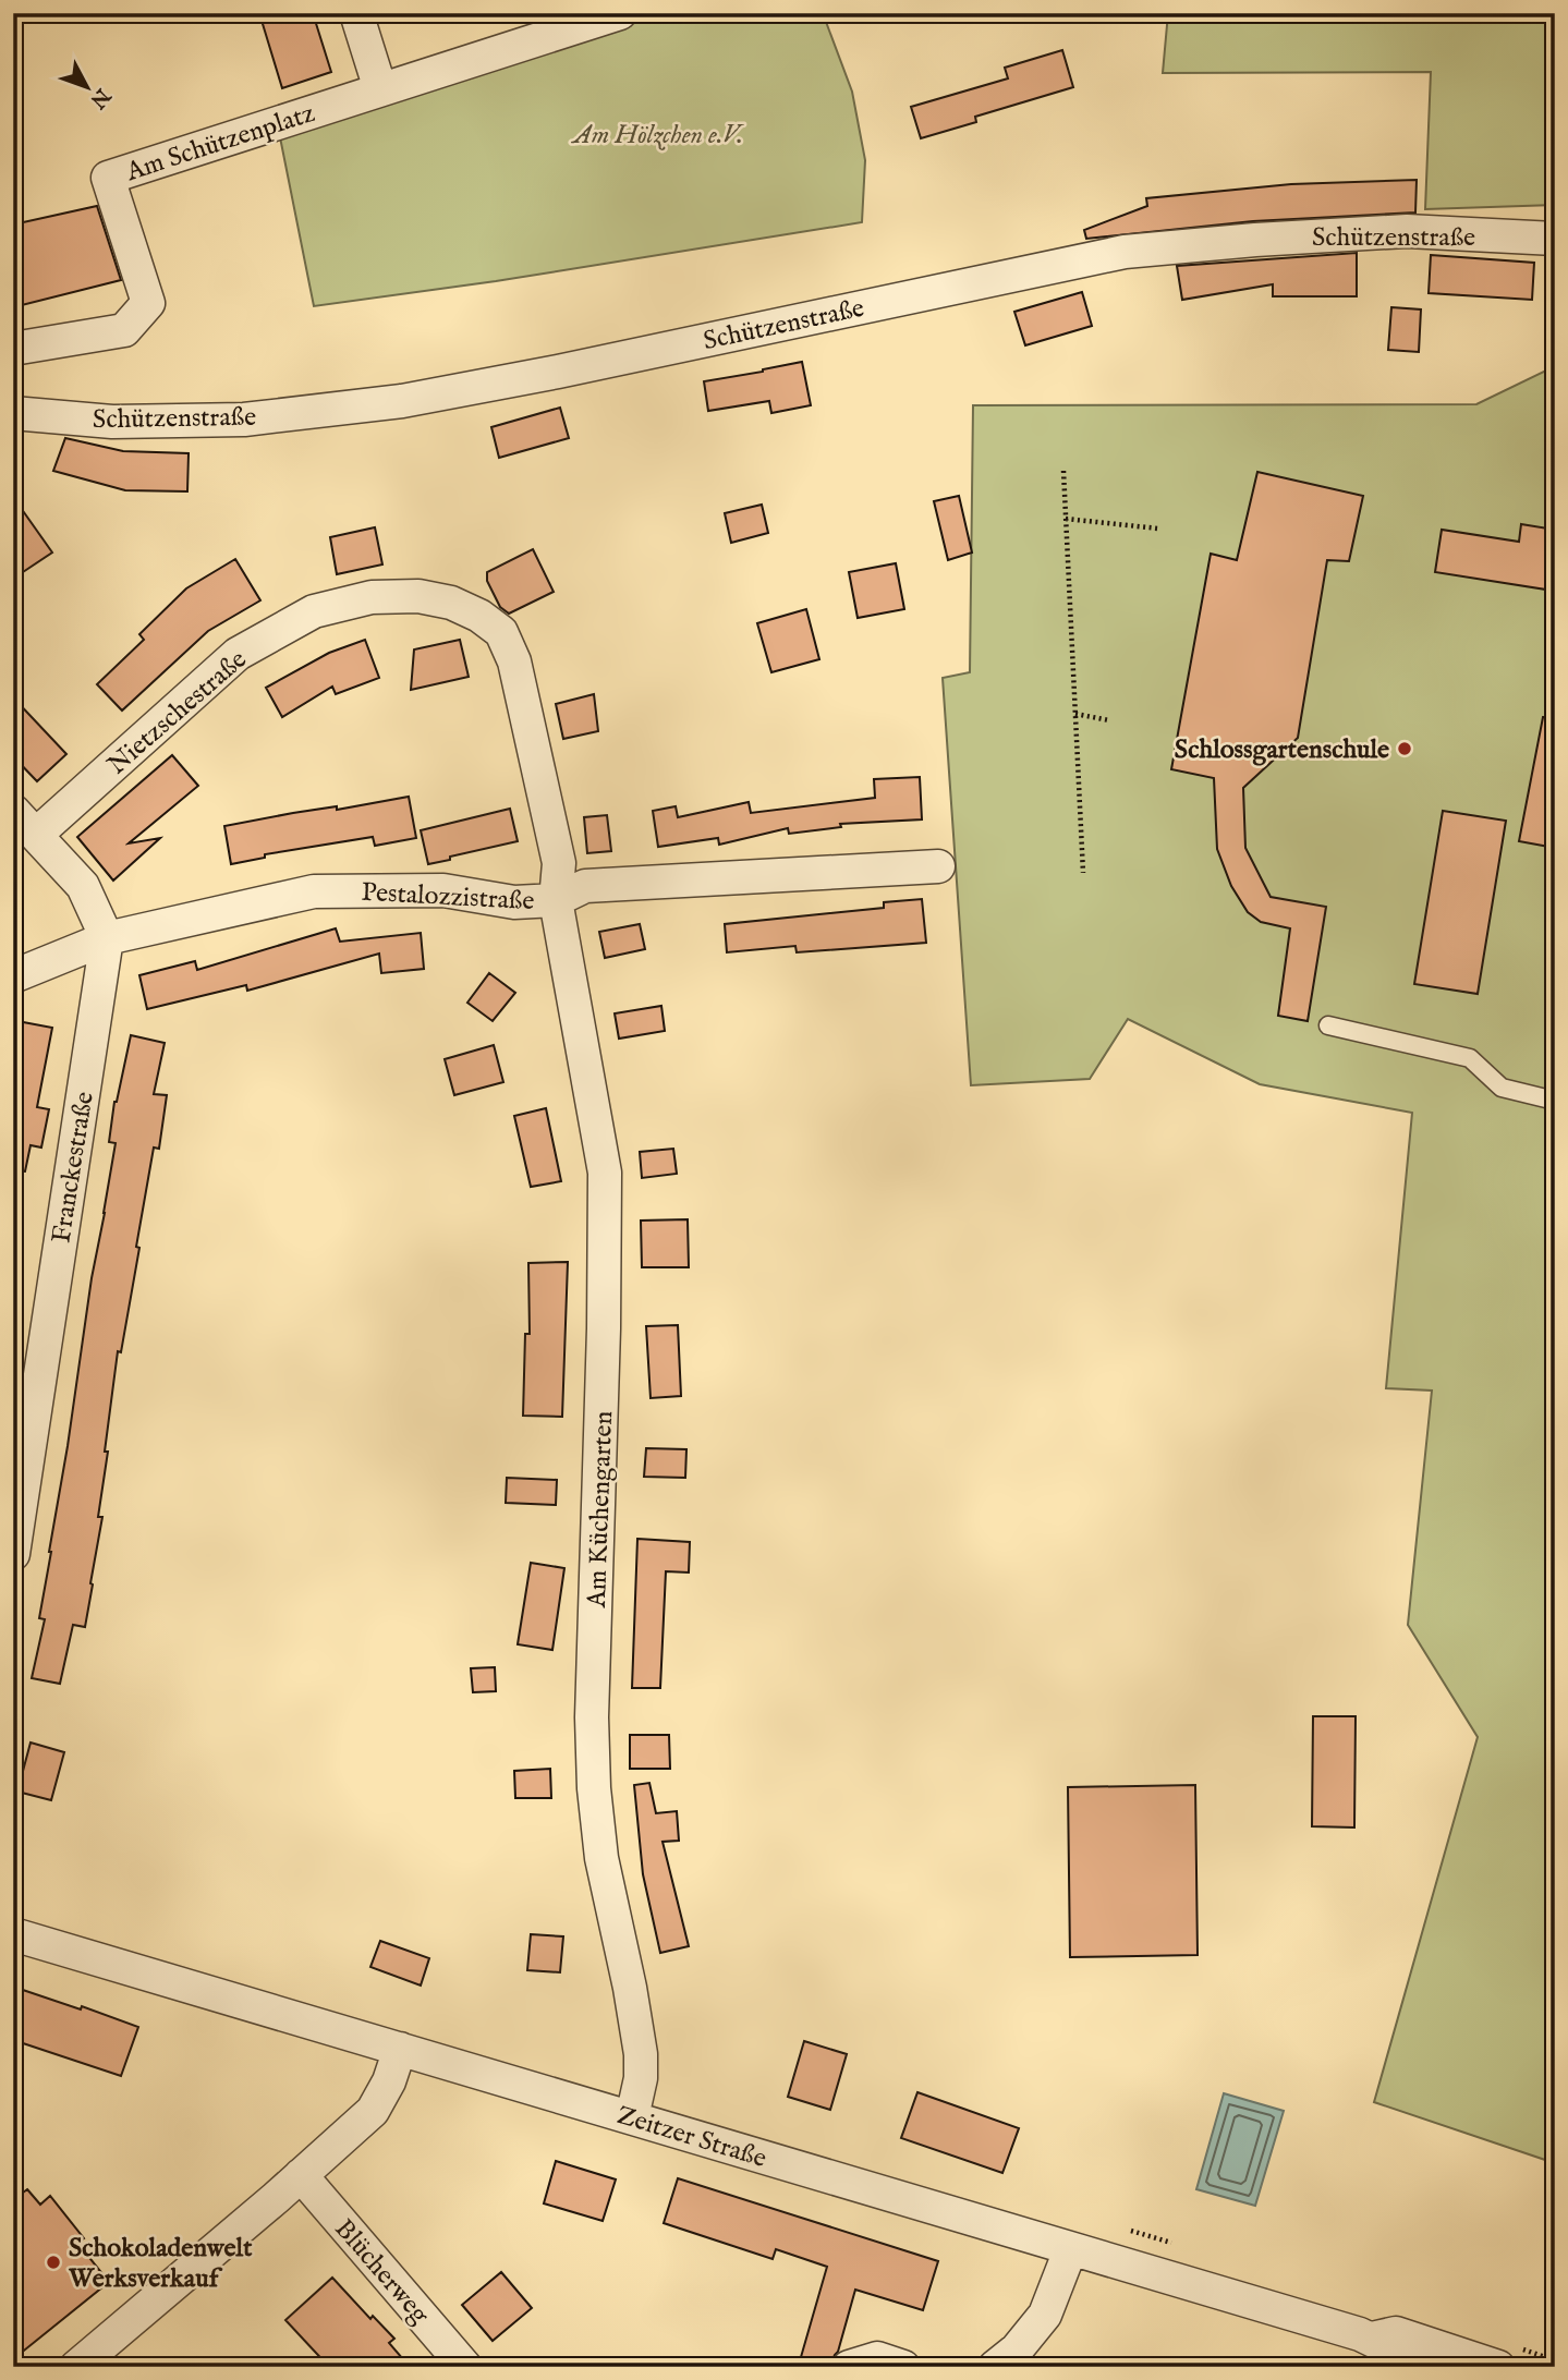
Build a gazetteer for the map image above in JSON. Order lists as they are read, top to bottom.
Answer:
{
  "streets": {
    "street": [
      "Am Schützenplatz",
      "Schützenstraße",
      "Nietzschestraße",
      "Pestalozzistraße",
      "Franckestraße",
      "Am Küchengarten",
      "Zeitzer Straße",
      "Blücherweg"
    ]
  },
  "crossings": [
    ["Nietzschestraße", "Pestalozzistraße"],
    ["Nietzschestraße", "Am Küchengarten"],
    ["Pestalozzistraße", "Franckestraße"],
    ["Pestalozzistraße", "Am Küchengarten"],
    ["Am Küchengarten", "Zeitzer Straße"]
  ],
  "parks": ["Am Hölzchen e.V."],
  "places": ["Schlossgartenschule", "Schokoladenwelt Werksverkauf"],
  "north": "bottom right"
}
